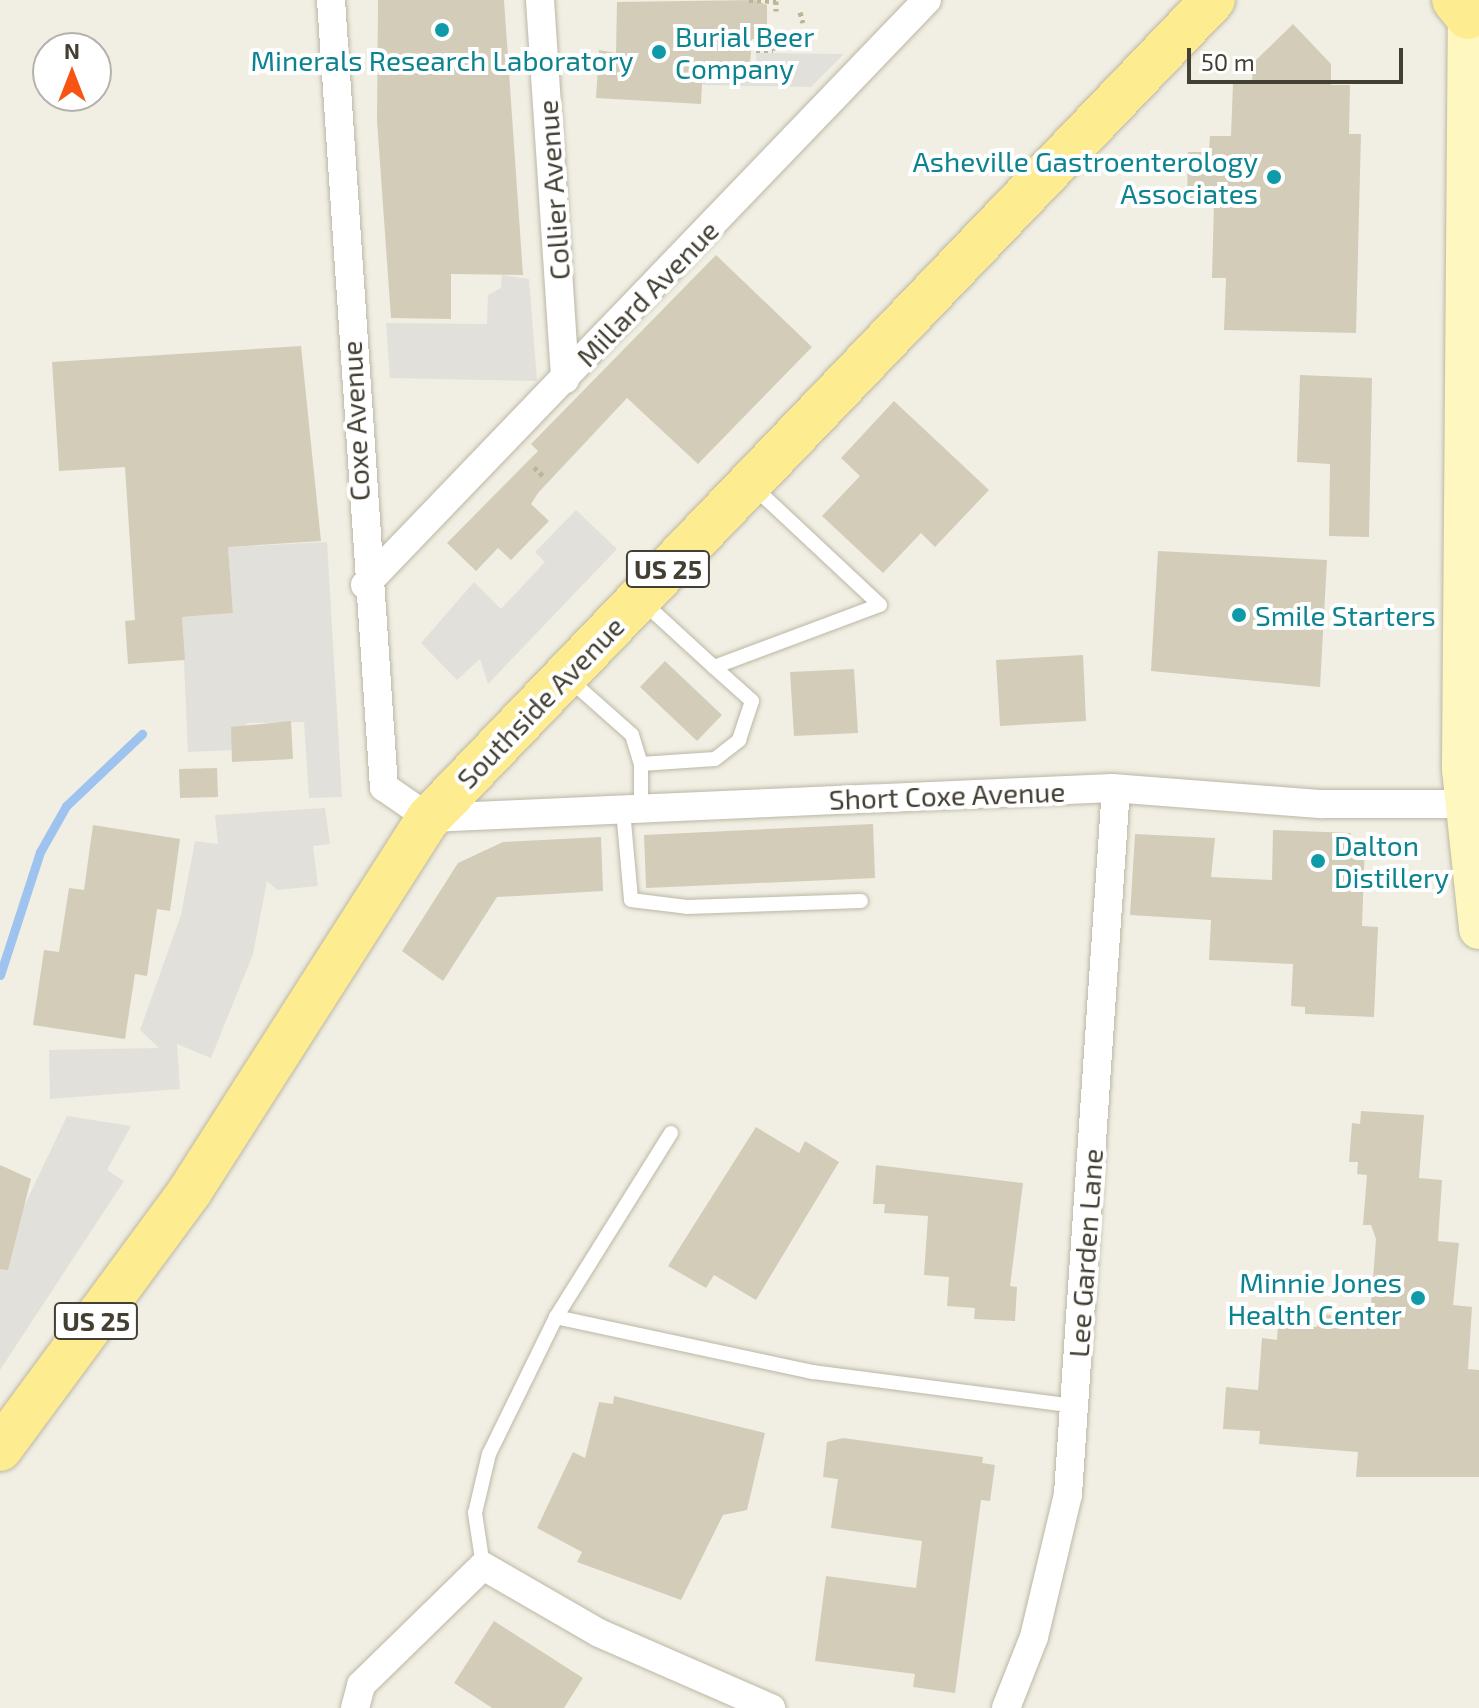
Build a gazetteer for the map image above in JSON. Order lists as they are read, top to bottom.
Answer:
{
  "streets": {
    "main road": ["US 25", "Southside Avenue"],
    "street": [
      "Collier Avenue",
      "Millard Avenue",
      "Coxe Avenue",
      "Short Coxe Avenue",
      "Lee Garden Lane"
    ]
  },
  "crossings": [
    ["Collier Avenue", "Millard Avenue"],
    ["Millard Avenue", "Coxe Avenue"],
    ["Coxe Avenue", "Southside Avenue"],
    ["Coxe Avenue", "Short Coxe Avenue"],
    ["Southside Avenue", "Short Coxe Avenue"],
    ["Short Coxe Avenue", "Lee Garden Lane"]
  ],
  "places": [
    "Minerals Research Laboratory",
    "Burial Beer Company",
    "Asheville Gastroenterology Associates",
    "Smile Starters",
    "Dalton Distillery",
    "Minnie Jones Health Center"
  ],
  "scale_bar": "50 m",
  "north": "top"
}
